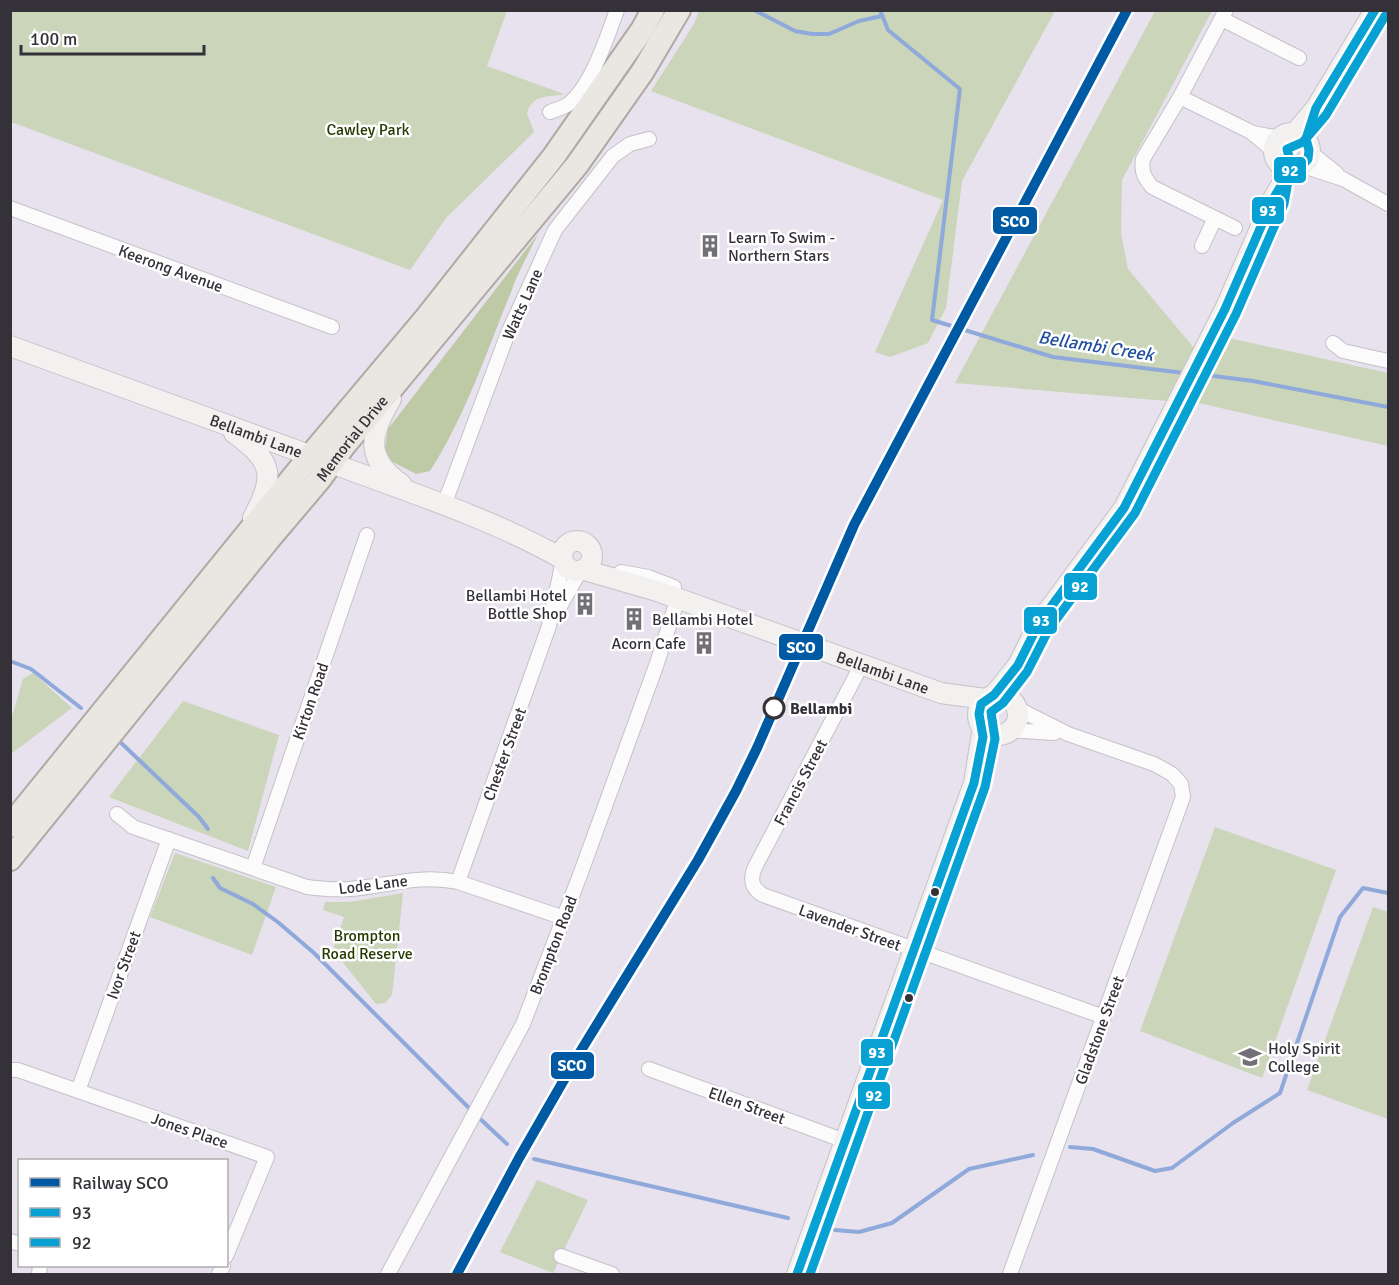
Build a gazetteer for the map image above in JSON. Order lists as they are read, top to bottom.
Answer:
{
  "streets": {
    "main road": ["Bellambi Lane", "Memorial Drive"],
    "street": [
      "Keerong Avenue",
      "Watts Lane",
      "Kirton Road",
      "Chester Street",
      "Francis Street",
      "Lode Lane",
      "Lavender Street",
      "Brompton Road",
      "Ivor Street",
      "Gladstone Street",
      "Ellen Street",
      "Jones Place"
    ]
  },
  "crossings": [
    ["Watts Lane", "Bellambi Lane"],
    ["Bellambi Lane", "Memorial Drive"],
    ["Bellambi Lane", "Francis Street"],
    ["Bellambi Lane", "Brompton Road"],
    ["Kirton Road", "Lode Lane"],
    ["Chester Street", "Lode Lane"],
    ["Francis Street", "Lavender Street"],
    ["Lode Lane", "Brompton Road"],
    ["Lode Lane", "Ivor Street"],
    ["Lavender Street", "Gladstone Street"],
    ["Ivor Street", "Jones Place"]
  ],
  "water": ["Bellambi Creek"],
  "parks": ["Cawley Park", "Brompton Road Reserve"],
  "places": {
    "building": [
      "Learn To Swim - Northern Stars",
      "Bellambi Hotel Bottle Shop",
      "Bellambi Hotel",
      "Acorn Cafe"
    ],
    "other": ["Bellambi"],
    "school or university": ["Holy Spirit College"]
  },
  "lines": ["rail line SCO", "transit line 93", "transit line 92"],
  "legend": ["Railway SCO", "93", "92"],
  "scale_bar": "100 m"
}
